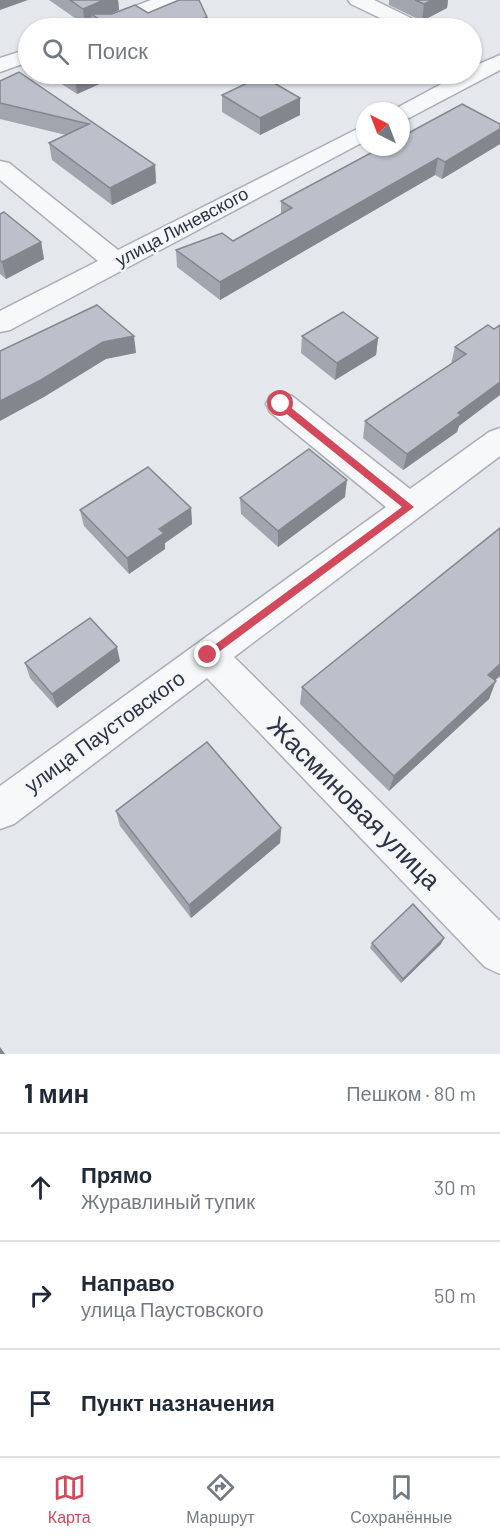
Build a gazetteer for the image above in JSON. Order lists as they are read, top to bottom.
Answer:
{
  "streets": {
    "street": ["улица Линевского", "улица Паустовского", "Жасминовая улица"]
  },
  "crossings": [
    ["улица Паустовского", "Жасминовая улица"]
  ],
  "north": "top left",
  "page": {
    "search": "Поиск",
    "heading": ["1 мин", "Пешком · 80 m"],
    "list": [
      ["Прямо", "Журавлиный тупик", "30 m"],
      ["Направо", "улица Паустовского", "50 m"],
      "Пункт назначения"
    ],
    "nav": ["Карта", "Маршрут", "Сохранённые"]
  }
}
